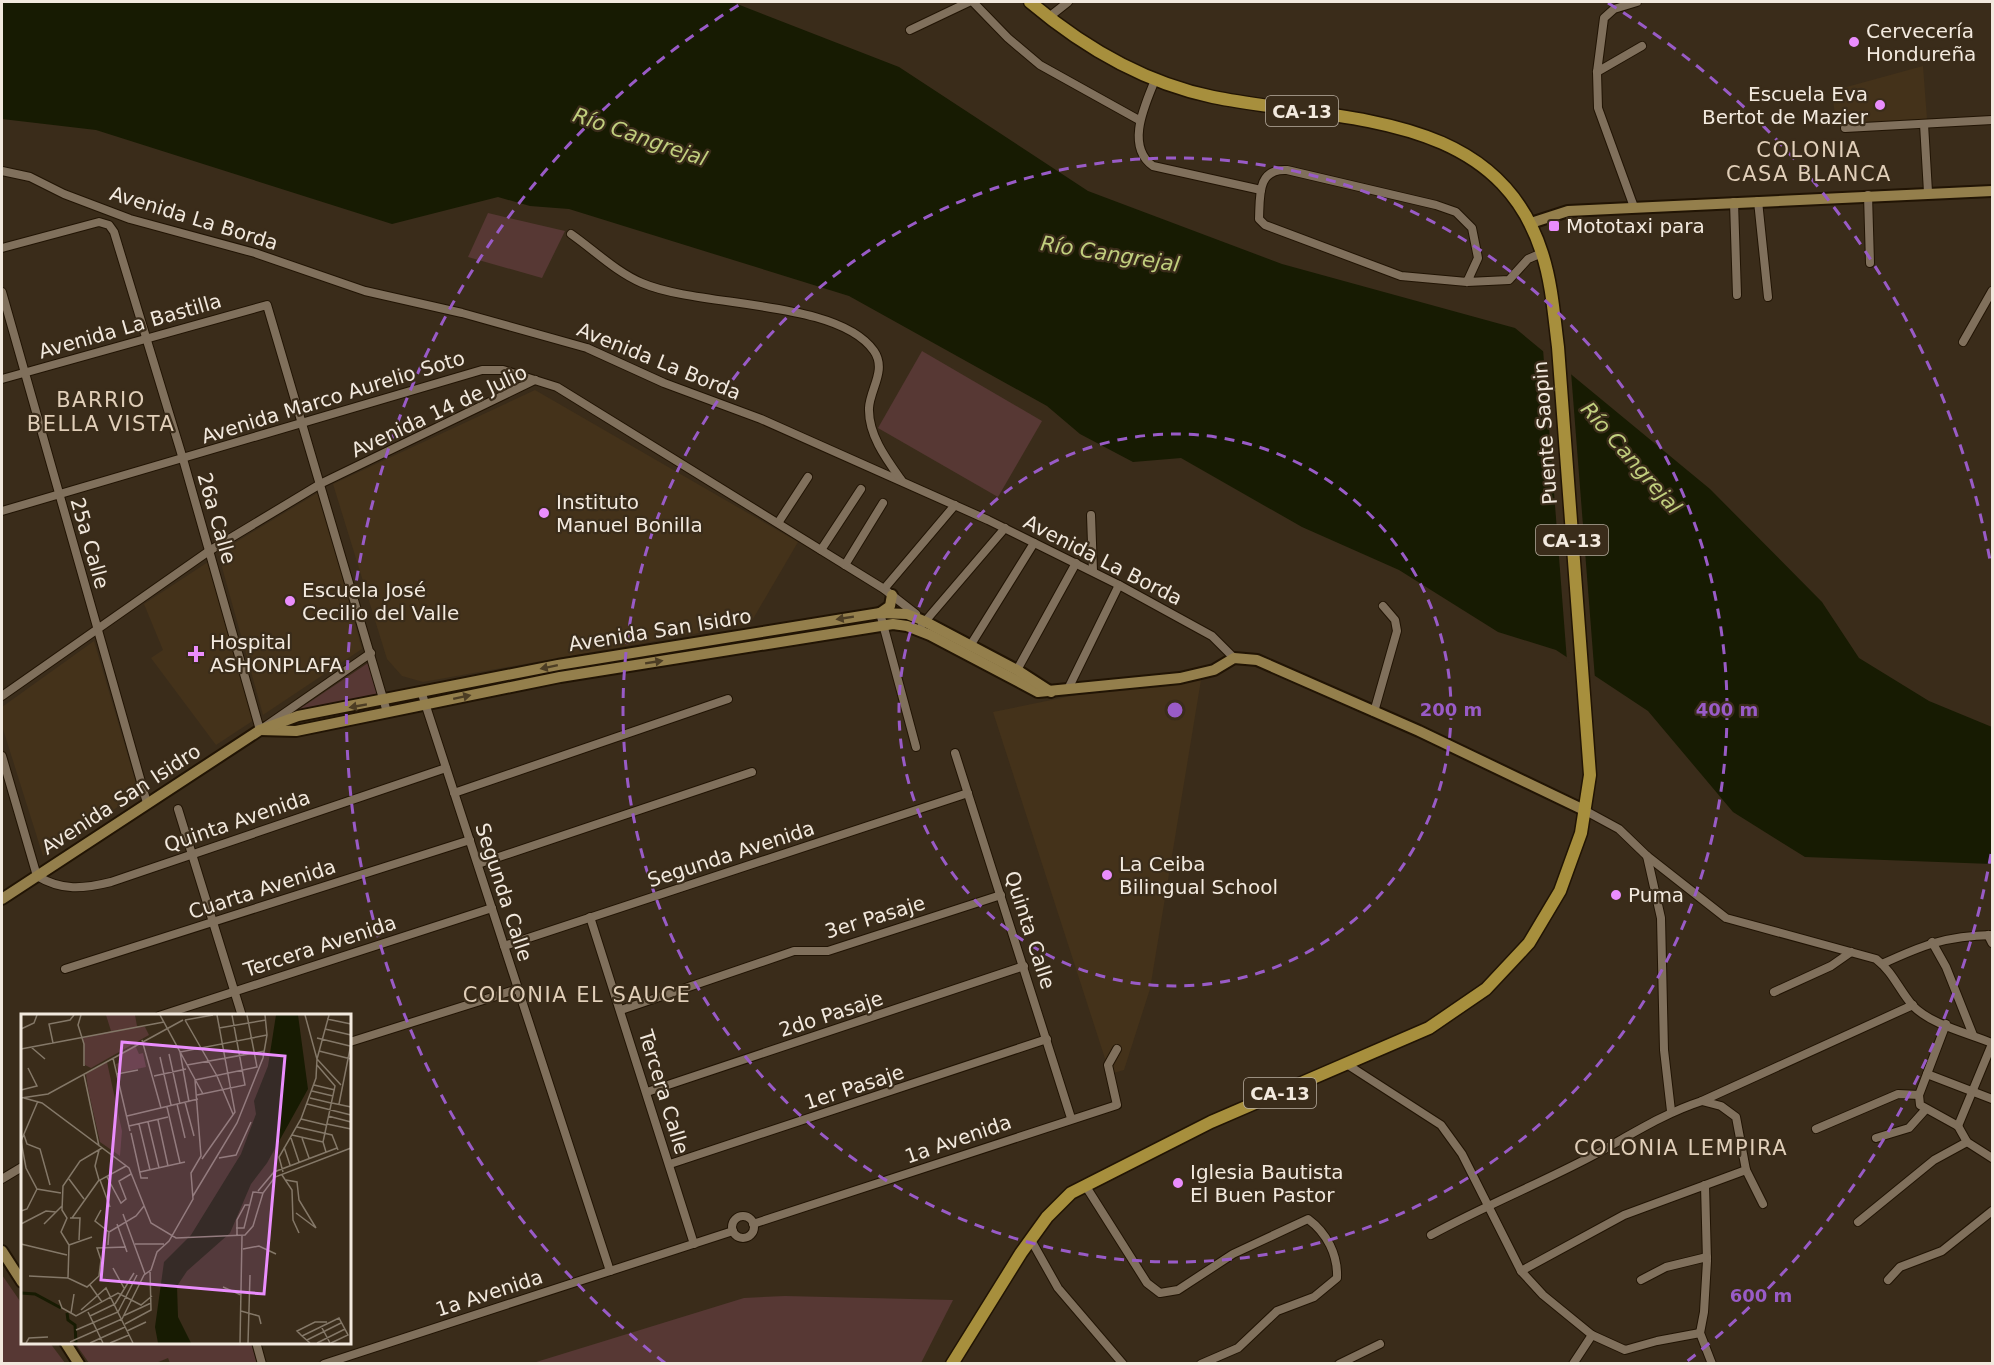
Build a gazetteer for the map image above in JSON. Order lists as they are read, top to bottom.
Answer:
{
  "streets": {
    "main road": ["CA-13", "Puente Saopin"],
    "street": [
      "Avenida La Borda",
      "Avenida La Bastilla",
      "Avenida Marco Aurelio Soto",
      "Avenida 14 de Julio",
      "26a Calle",
      "25a Calle",
      "Avenida San Isidro",
      "Quinta Avenida",
      "Segunda Avenida",
      "Cuarta Avenida",
      "Segunda Calle",
      "3er Pasaje",
      "Quinta Calle",
      "Tercera Avenida",
      "2do Pasaje",
      "1er Pasaje",
      "Tercera Calle",
      "1a Avenida"
    ]
  },
  "crossings": [
    ["CA-13", "Puente Saopin"],
    ["Avenida La Borda", "Avenida San Isidro"],
    ["Avenida La Bastilla", "Avenida Marco Aurelio Soto"],
    ["Avenida La Bastilla", "26a Calle"],
    ["Avenida La Bastilla", "25a Calle"],
    ["Avenida Marco Aurelio Soto", "Avenida 14 de Julio"],
    ["Avenida Marco Aurelio Soto", "26a Calle"],
    ["Avenida Marco Aurelio Soto", "25a Calle"],
    ["Avenida 14 de Julio", "26a Calle"],
    ["Avenida 14 de Julio", "25a Calle"],
    ["Avenida 14 de Julio", "Avenida San Isidro"],
    ["26a Calle", "Avenida San Isidro"],
    ["25a Calle", "Avenida San Isidro"],
    ["Avenida San Isidro", "Quinta Avenida"],
    ["Avenida San Isidro", "Segunda Calle"],
    ["Quinta Avenida", "Segunda Calle"],
    ["Segunda Avenida", "Segunda Calle"],
    ["Segunda Avenida", "Quinta Calle"],
    ["Segunda Avenida", "Tercera Calle"],
    ["Cuarta Avenida", "Segunda Calle"],
    ["Segunda Calle", "Tercera Avenida"],
    ["Segunda Calle", "1a Avenida"],
    ["3er Pasaje", "Quinta Calle"],
    ["3er Pasaje", "Tercera Calle"],
    ["Quinta Calle", "2do Pasaje"],
    ["Quinta Calle", "1er Pasaje"],
    ["Quinta Calle", "1a Avenida"],
    ["2do Pasaje", "Tercera Calle"],
    ["1er Pasaje", "Tercera Calle"],
    ["Tercera Calle", "1a Avenida"]
  ],
  "districts": [
    "COLONIA CASA BLANCA",
    "BARRIO BELLA VISTA",
    "COLONIA EL SAUCE",
    "COLONIA LEMPIRA"
  ],
  "water": ["Río Cangrejal"],
  "places": {
    "other": [
      "Cervecería Hondureña",
      "Escuela Eva Bertot de Mazier",
      "Instituto Manuel Bonilla",
      "Escuela José Cecilio del Valle",
      "La Ceiba Bilingual School",
      "Puma",
      "Iglesia Bautista El Buen Pastor"
    ],
    "transit": ["Mototaxi para"],
    "health": ["Hospital ASHONPLAFA"]
  },
  "rings": ["200 m", "400 m", "600 m"]
}
